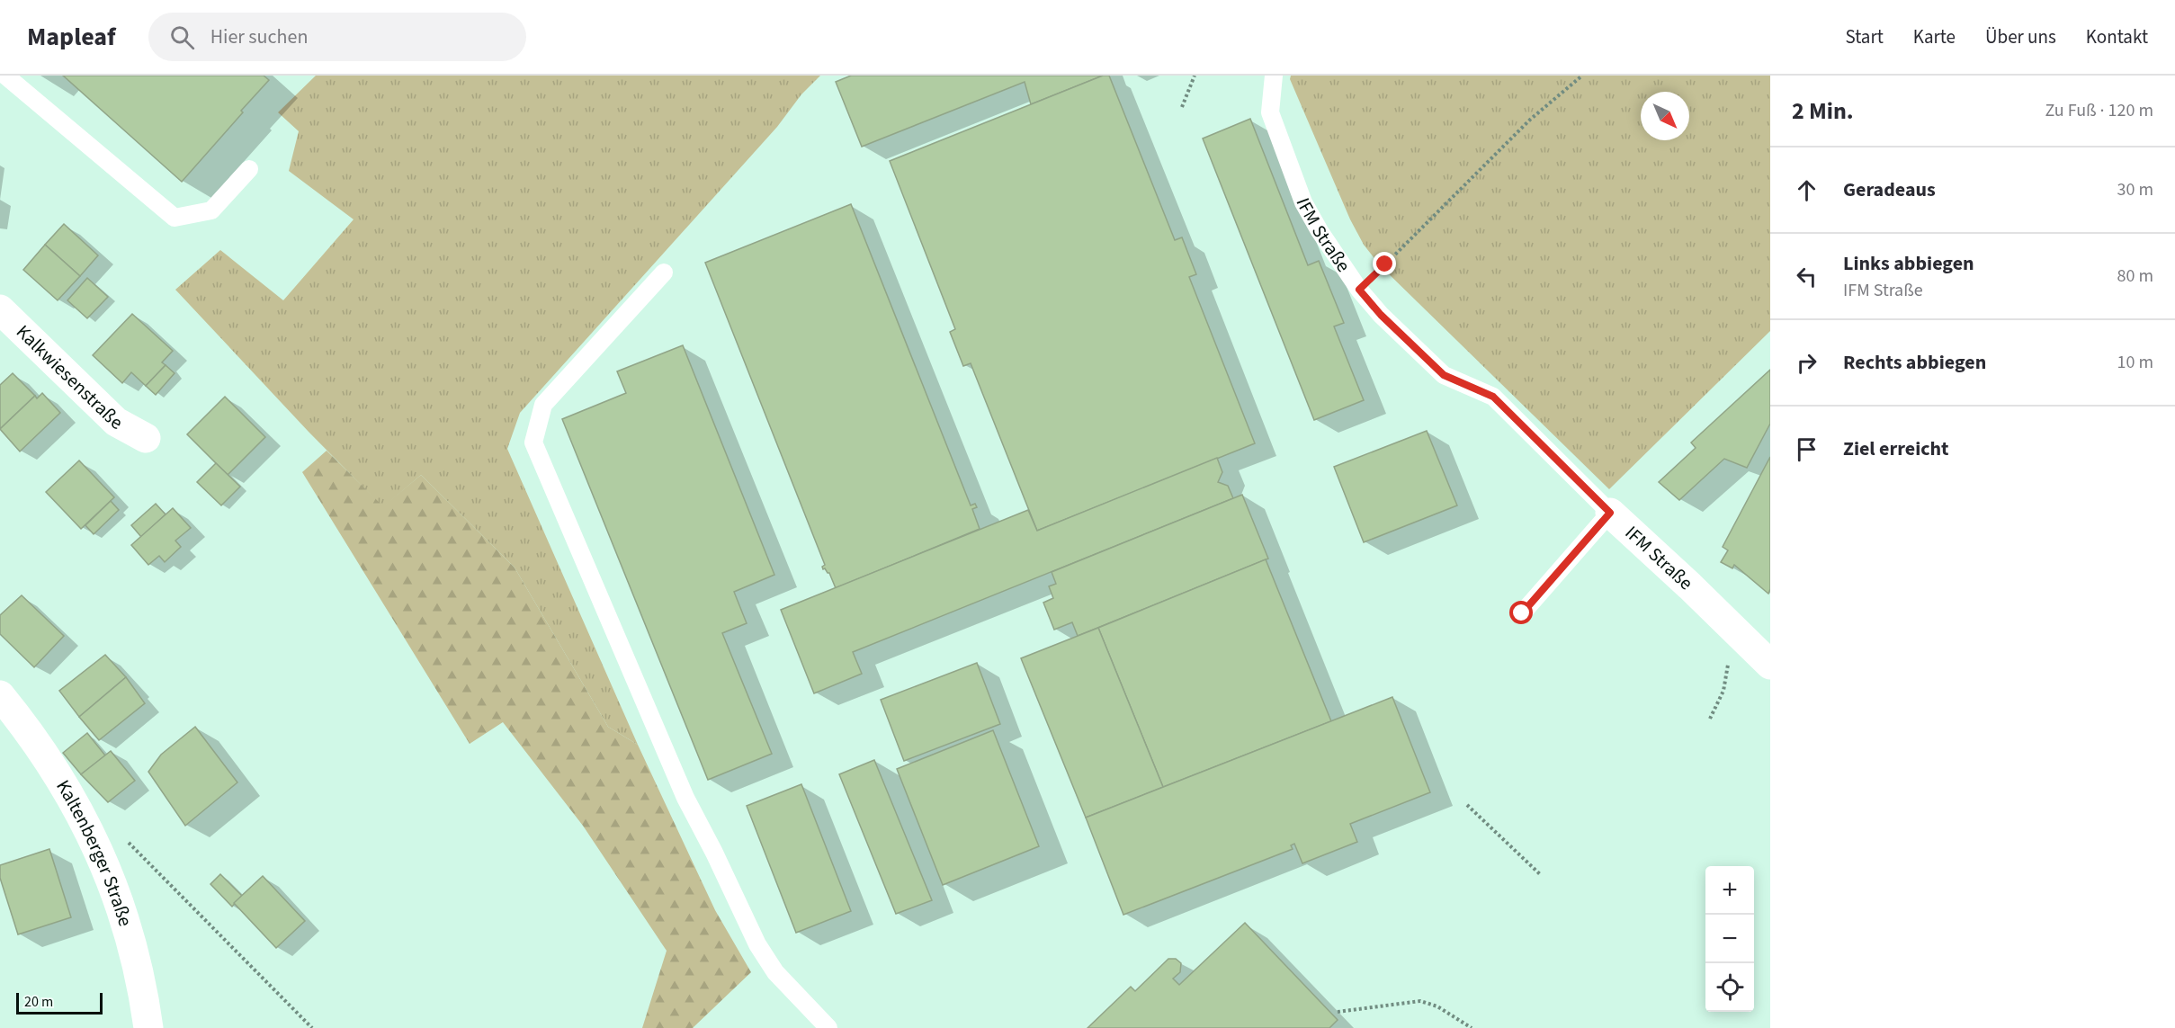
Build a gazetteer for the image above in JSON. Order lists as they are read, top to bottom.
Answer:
{
  "streets": {
    "street": ["IFM Straße", "Kalkwiesenstraße", "Kaltenberger Straße"]
  },
  "scale_bar": "20 m",
  "north": "bottom right",
  "page": {
    "header": "Mapleaf",
    "search": "Hier suchen",
    "nav": [
      "Start",
      "Karte",
      "Über uns",
      "Kontakt"
    ],
    "heading": ["2 Min.", "Zu Fuß · 120 m"],
    "list": [
      ["Geradeaus", "30 m"],
      ["Links abbiegen", "IFM Straße", "80 m"],
      ["Rechts abbiegen", "10 m"],
      "Ziel erreicht"
    ],
    "map_buttons": ["+", "−"],
    "scale": "20 m"
  }
}
